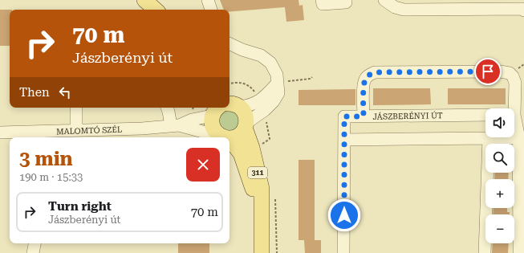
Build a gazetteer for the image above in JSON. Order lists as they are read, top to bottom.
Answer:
{
  "streets": {
    "main road": ["311"],
    "street": ["JÁSZBERÉNYI ÚT", "MALOMTÓ SZÉL"]
  },
  "crossings": [
    ["MALOMTÓ SZÉL", "311"]
  ],
  "page": {
    "turn": ["70 m", "Jászberényi út"],
    "then": "Then",
    "map_buttons": ["+", "−"],
    "heading": ["3 min", "190 m · 15:33"],
    "list": [
      {
        "name": "Turn right",
        "note": "Jászberényi út",
        "value": "70 m"
      }
    ]
  }
}
